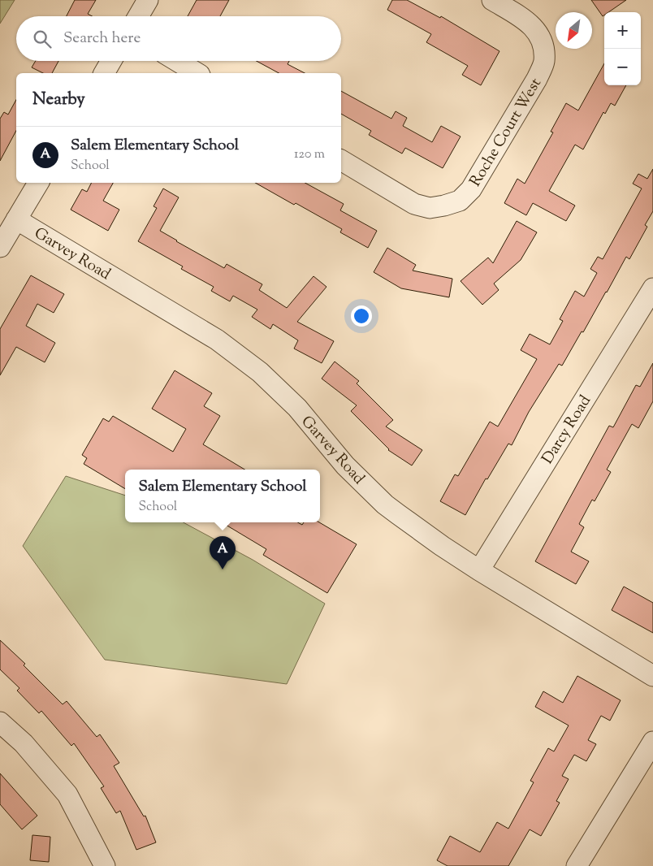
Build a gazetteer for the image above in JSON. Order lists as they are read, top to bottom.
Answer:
{
  "streets": {
    "street": ["Roche Court West", "Garvey Road", "Darcy Road"]
  },
  "crossings": [
    ["Garvey Road", "Darcy Road"]
  ],
  "north": "bottom left",
  "page": {
    "map_buttons": ["+", "−"],
    "search": "Search here",
    "heading": "Nearby",
    "list": [
      {
        "mark": "A",
        "name": "Salem Elementary School",
        "note": "School",
        "value": "120 m"
      }
    ],
    "popup": ["Salem Elementary School", "School"],
    "pins": "A"
  }
}
